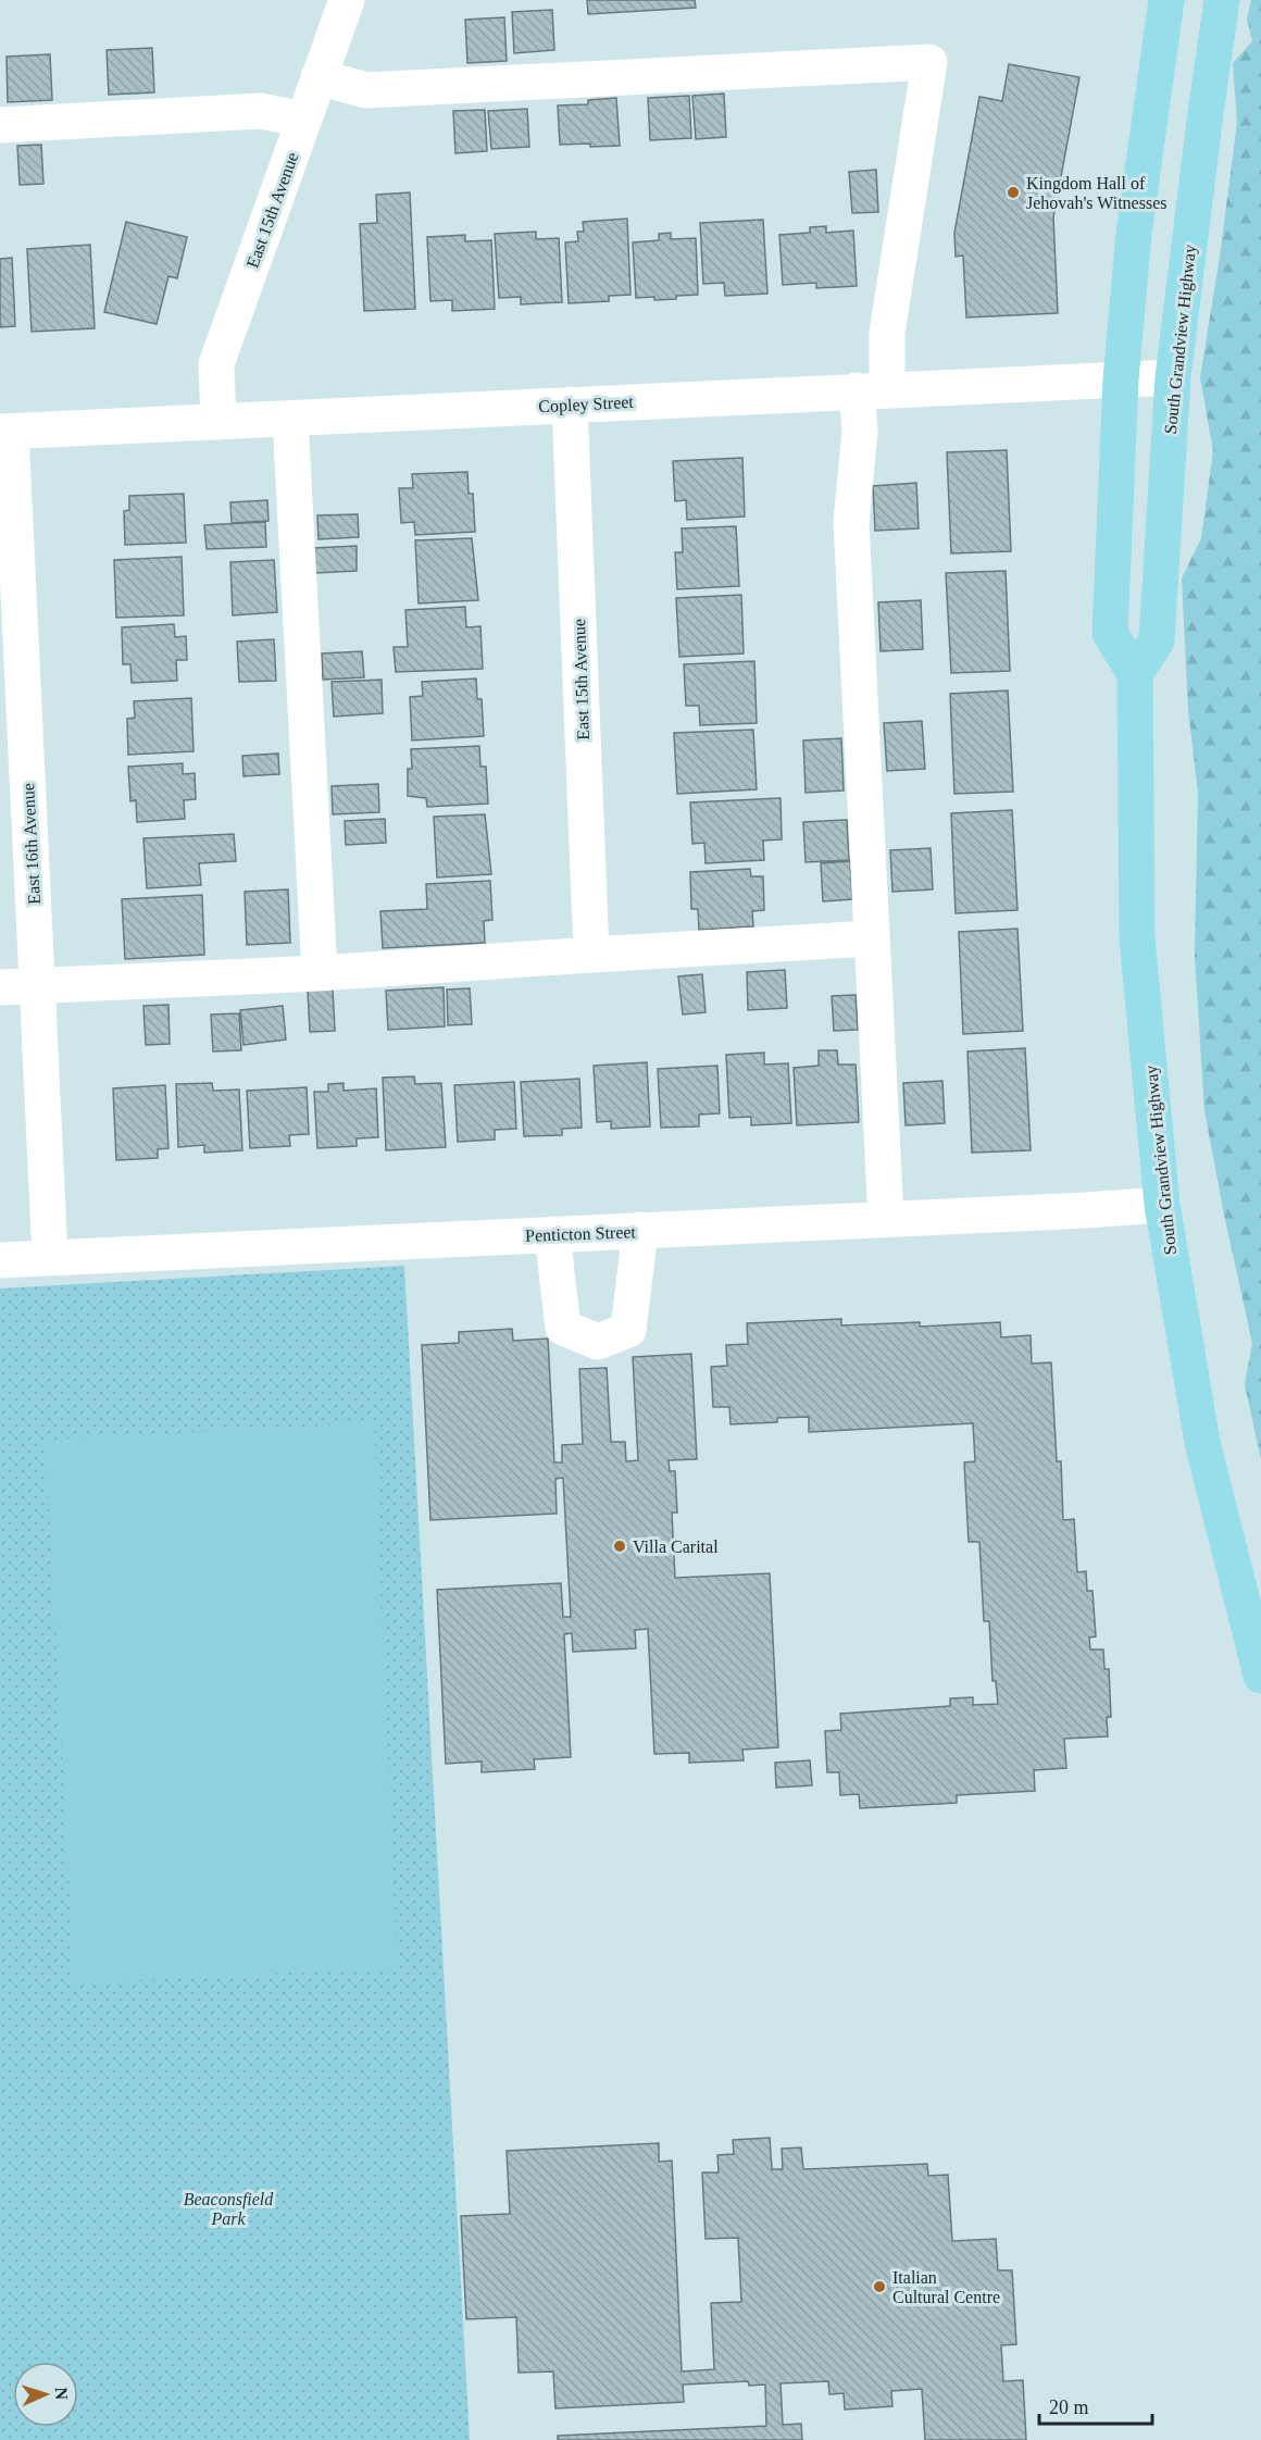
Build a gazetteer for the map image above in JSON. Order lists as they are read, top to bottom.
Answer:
{
  "streets": {
    "main road": ["South Grandview Highway"],
    "street": [
      "East 15th Avenue",
      "Copley Street",
      "East 16th Avenue",
      "Penticton Street"
    ]
  },
  "crossings": [
    ["East 15th Avenue", "Copley Street"],
    ["South Grandview Highway", "Copley Street"],
    ["South Grandview Highway", "Penticton Street"],
    ["Copley Street", "East 16th Avenue"],
    ["East 16th Avenue", "Penticton Street"]
  ],
  "parks": ["Beaconsfield Park"],
  "places": ["Kingdom Hall of Jehovah's Witnesses", "Villa Carital", "Italian Cultural Centre"],
  "scale_bar": "20 m",
  "north": "right"
}
